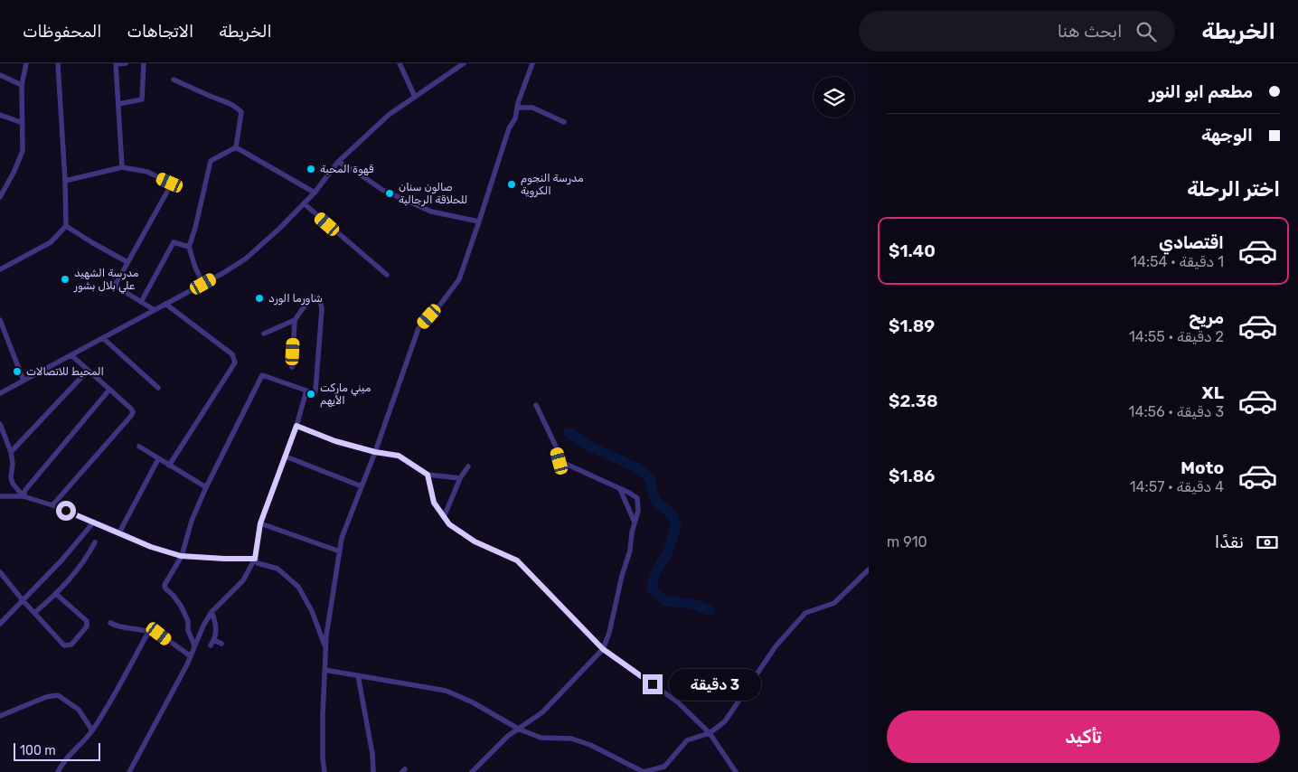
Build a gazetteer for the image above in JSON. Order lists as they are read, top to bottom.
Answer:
{
  "places": [
    "قهوة المحبة",
    "مدرسة النجوم الكروية",
    "صالون سنان للحلاقة الرجالية",
    "مدرسة الشهيد علي بلال بشور",
    "شاورما الورد",
    "المحيط للاتصالات",
    "ميني ماركت الأيهم"
  ],
  "scale_bar": "100 m",
  "page": {
    "header": "الخريطة",
    "search": "ابحث هنا",
    "nav": ["الخريطة", "الاتجاهات", "المحفوظات"],
    "banner": ["مطعم ابو النور", "الوجهة"],
    "heading": "اختر الرحلة",
    "list": [
      {
        "name": "اقتصادي",
        "note": "1 دقيقة · 14:54",
        "value": "$1.40"
      },
      {
        "name": "مريح",
        "note": "2 دقيقة · 14:55",
        "value": "$1.89"
      },
      {
        "name": "XL",
        "note": "3 دقيقة · 14:56",
        "value": "$2.38"
      },
      {
        "name": "Moto",
        "note": "4 دقيقة · 14:57",
        "value": "$1.86"
      }
    ],
    "pay": ["نقدًا", "910 m"],
    "bubble": "3 دقيقة",
    "buttons": "تأكيد",
    "scale": "100 m"
  }
}
